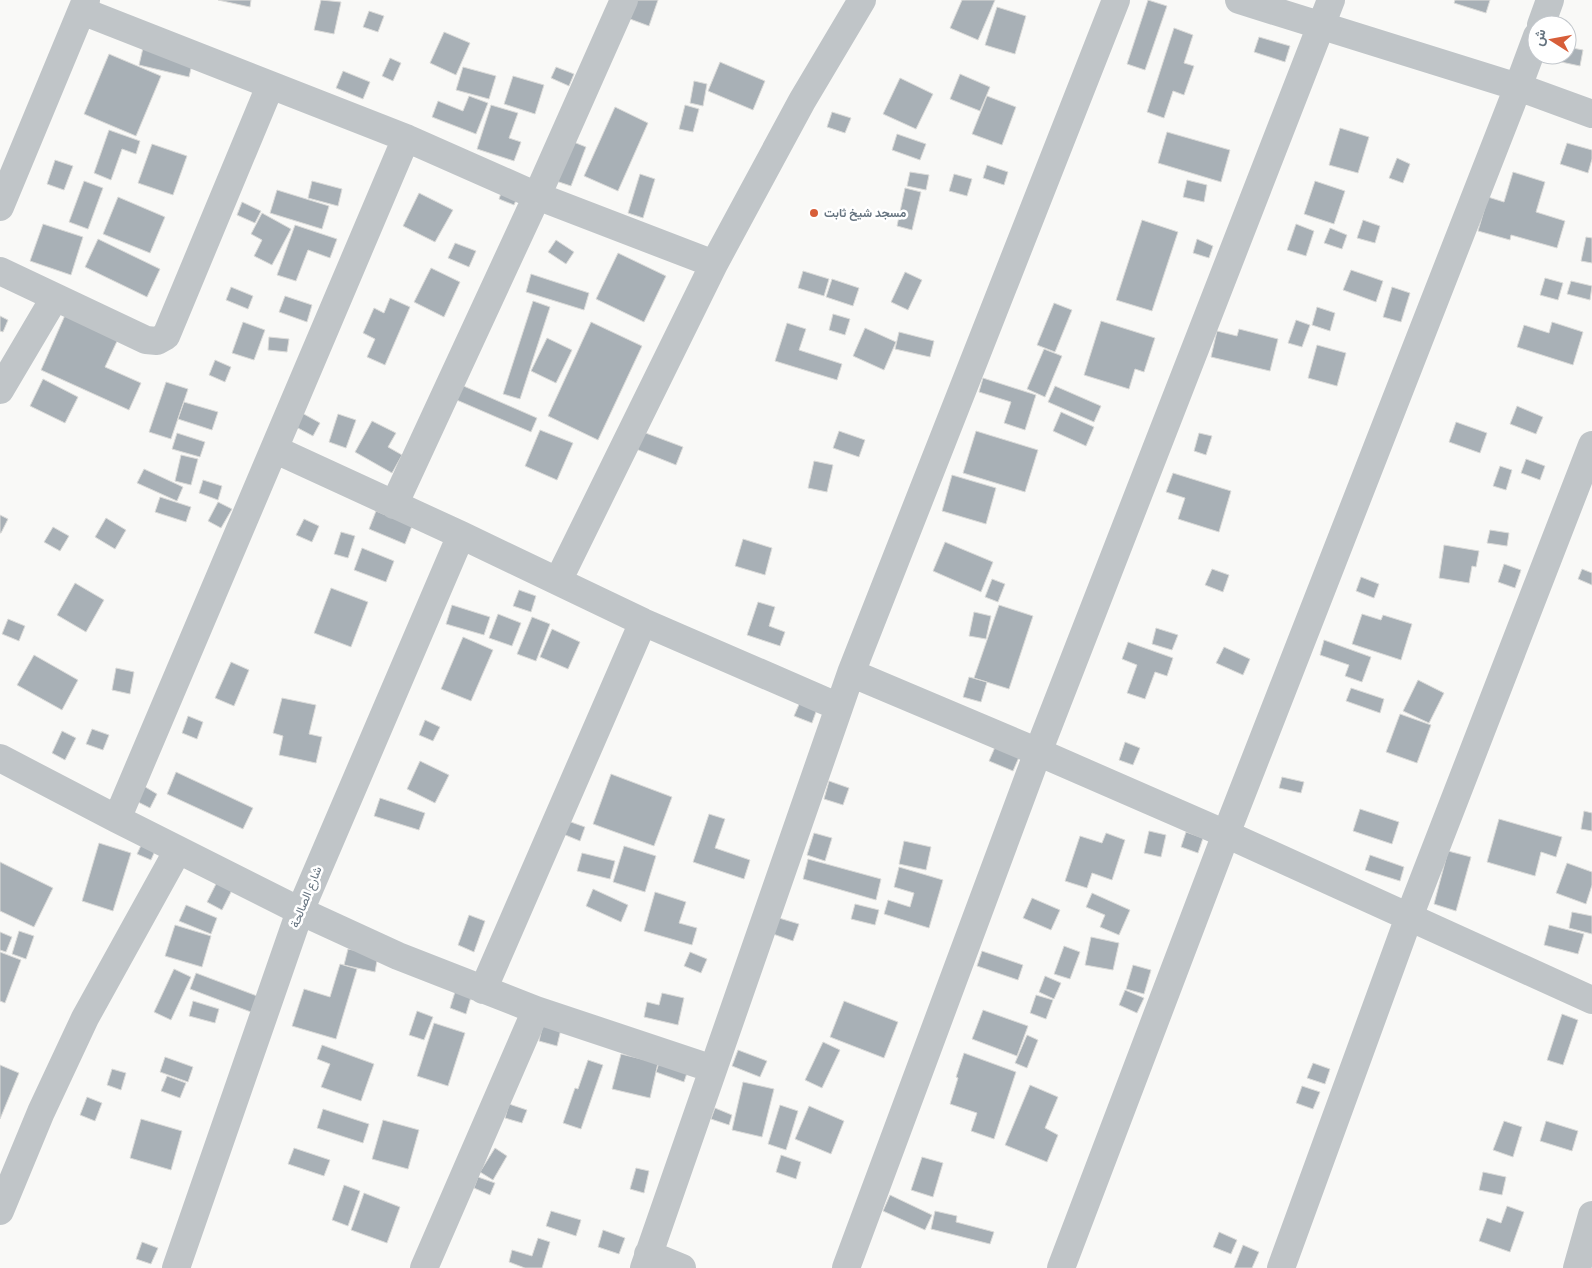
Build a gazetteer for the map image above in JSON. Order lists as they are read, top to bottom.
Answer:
{
  "streets": {
    "street": ["شارع الصالحة"]
  },
  "places": ["مسجد شيخ ثابت"],
  "north": "left"
}
